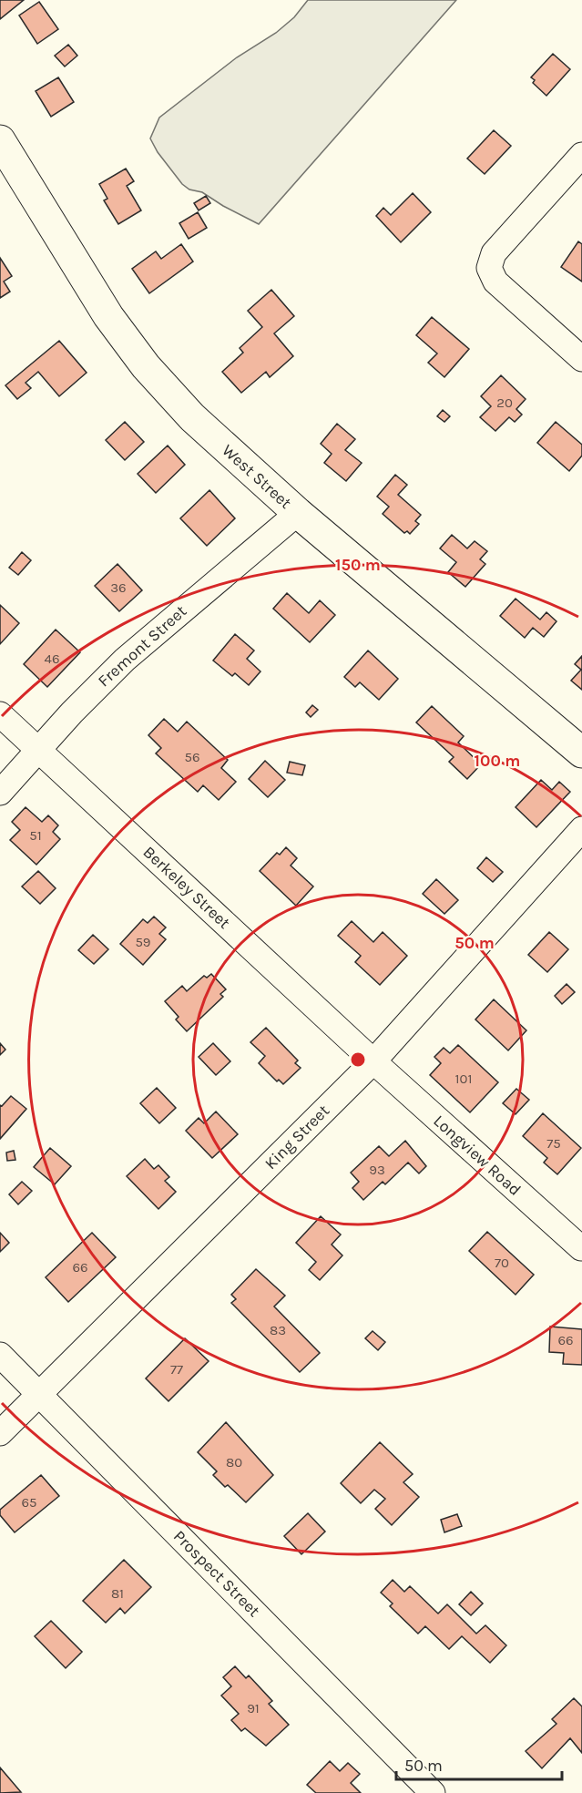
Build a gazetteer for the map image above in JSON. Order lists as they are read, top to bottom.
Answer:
{
  "streets": {
    "main road": ["West Street"],
    "street": [
      "Fremont Street",
      "Berkeley Street",
      "King Street",
      "Longview Road",
      "Prospect Street"
    ]
  },
  "crossings": [
    ["West Street", "Fremont Street"],
    ["Fremont Street", "Berkeley Street"],
    ["Berkeley Street", "King Street"],
    ["Berkeley Street", "Longview Road"],
    ["King Street", "Longview Road"],
    ["King Street", "Prospect Street"]
  ],
  "house_numbers": [
    "20",
    "36",
    "46",
    "56",
    "51",
    "59",
    "101",
    "75",
    "93",
    "70",
    "66",
    "83",
    "66",
    "77",
    "80",
    "65",
    "81",
    "91"
  ],
  "scale_bar": "50 m",
  "rings": ["150 m", "100 m", "50 m"]
}
